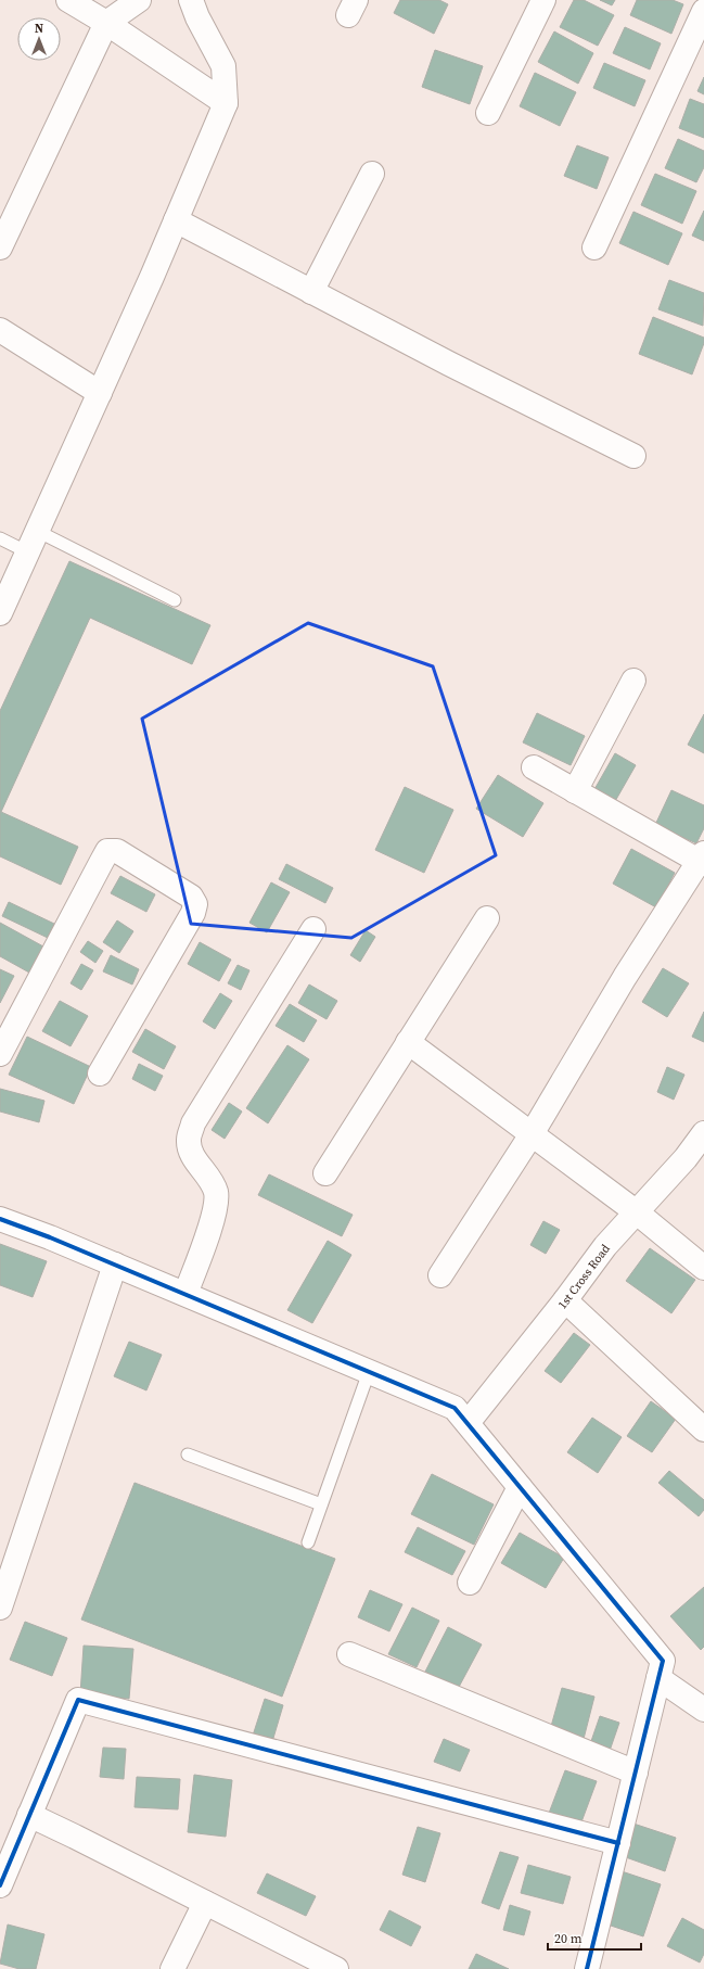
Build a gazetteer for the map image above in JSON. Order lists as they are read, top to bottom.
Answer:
{
  "streets": {
    "street": ["1st Cross Road"]
  },
  "scale_bar": "20 m",
  "north": "top"
}
